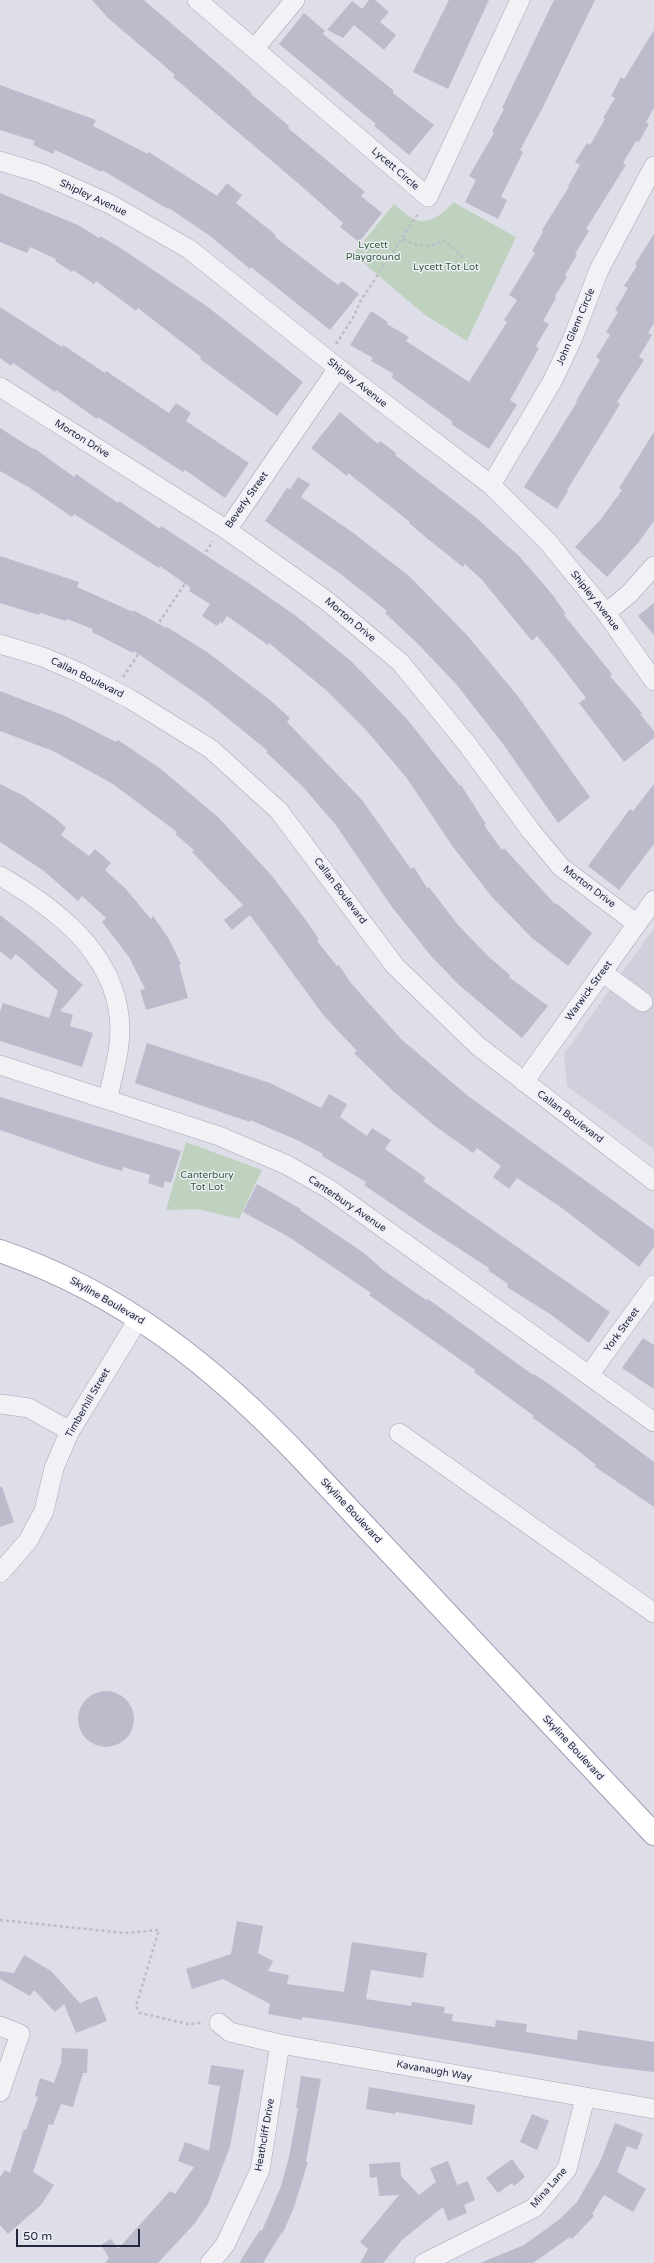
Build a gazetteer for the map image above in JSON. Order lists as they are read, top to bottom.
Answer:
{
  "streets": {
    "main road": ["Skyline Boulevard"],
    "street": [
      "Lycett Circle",
      "Shipley Avenue",
      "John Glenn Circle",
      "Morton Drive",
      "Beverly Street",
      "Callan Boulevard",
      "Warwick Street",
      "Canterbury Avenue",
      "York Street",
      "Timberhill Street",
      "Kavanaugh Way",
      "Heathcliff Drive",
      "Mina Lane"
    ]
  },
  "crossings": [
    ["Shipley Avenue", "John Glenn Circle"],
    ["Shipley Avenue", "Beverly Street"],
    ["Morton Drive", "Beverly Street"],
    ["Morton Drive", "Warwick Street"],
    ["Beverly Street", "Callan Boulevard"],
    ["Callan Boulevard", "Warwick Street"],
    ["Canterbury Avenue", "York Street"],
    ["Skyline Boulevard", "Timberhill Street"],
    ["Kavanaugh Way", "Heathcliff Drive"],
    ["Kavanaugh Way", "Mina Lane"]
  ],
  "parks": ["Lycett Playground", "Lycett Tot Lot", "Canterbury Tot Lot"],
  "scale_bar": "50 m"
}
